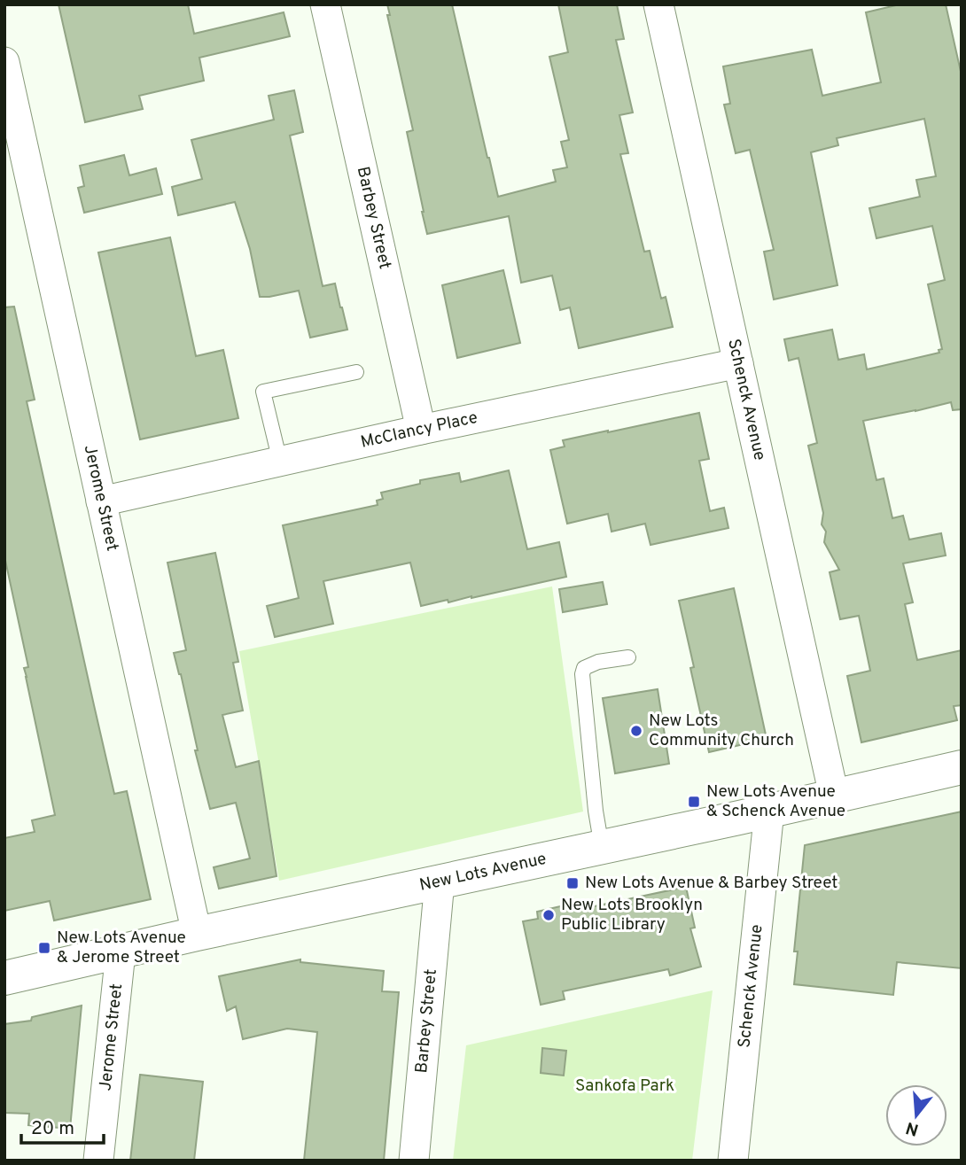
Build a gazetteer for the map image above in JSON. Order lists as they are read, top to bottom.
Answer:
{
  "streets": {
    "street": [
      "Barbey Street",
      "Schenck Avenue",
      "McClancy Place",
      "Jerome Street",
      "New Lots Avenue"
    ]
  },
  "crossings": [
    ["Barbey Street", "McClancy Place"],
    ["Barbey Street", "New Lots Avenue"],
    ["Schenck Avenue", "McClancy Place"],
    ["Schenck Avenue", "New Lots Avenue"],
    ["McClancy Place", "Jerome Street"],
    ["Jerome Street", "New Lots Avenue"]
  ],
  "parks": ["Sankofa Park"],
  "places": {
    "other": ["New Lots Community Church", "New Lots Brooklyn Public Library"],
    "transit": ["New Lots Avenue & Schenck Avenue", "New Lots Avenue & Barbey Street", "New Lots Avenue & Jerome Street"]
  },
  "scale_bar": "20 m",
  "north": "bottom"
}
